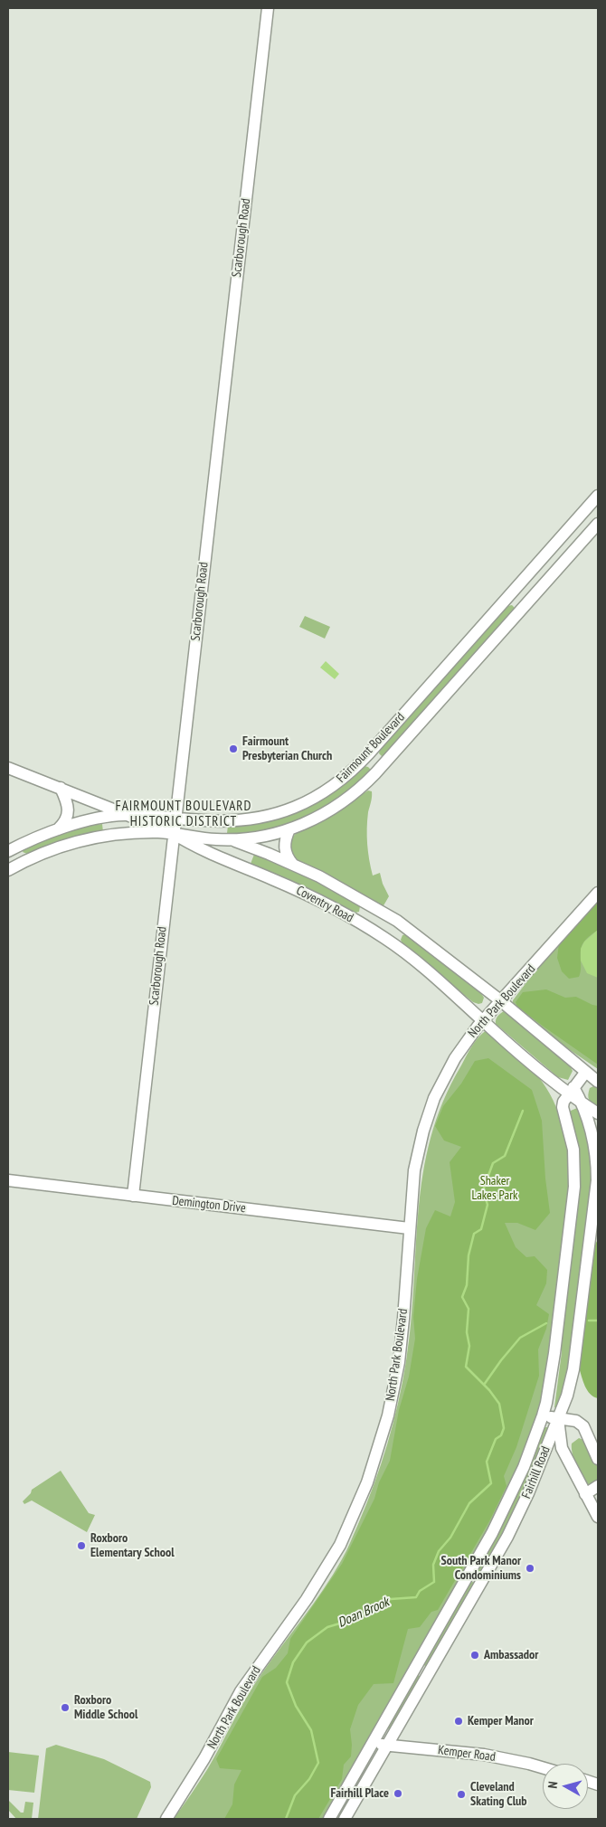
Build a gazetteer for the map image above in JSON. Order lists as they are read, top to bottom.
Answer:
{
  "streets": {
    "main road": [
      "Scarborough Road",
      "Fairmount Boulevard",
      "Coventry Road",
      "North Park Boulevard",
      "Demington Drive",
      "Fairhill Road",
      "Kemper Road"
    ]
  },
  "crossings": [
    ["Scarborough Road", "Fairmount Boulevard"],
    ["Scarborough Road", "Coventry Road"],
    ["Scarborough Road", "Demington Drive"],
    ["Fairmount Boulevard", "Coventry Road"],
    ["Coventry Road", "North Park Boulevard"],
    ["Coventry Road", "Fairhill Road"],
    ["North Park Boulevard", "Demington Drive"],
    ["Fairhill Road", "Kemper Road"]
  ],
  "districts": ["FAIRMOUNT BOULEVARD HISTORIC DISTRICT"],
  "water": ["Doan Brook"],
  "parks": ["Shaker Lakes Park"],
  "places": [
    "Fairmount Presbyterian Church",
    "Roxboro Elementary School",
    "South Park Manor Condominiums",
    "Ambassador",
    "Roxboro Middle School",
    "Kemper Manor",
    "Fairhill Place",
    "Cleveland Skating Club"
  ],
  "north": "left"
}
